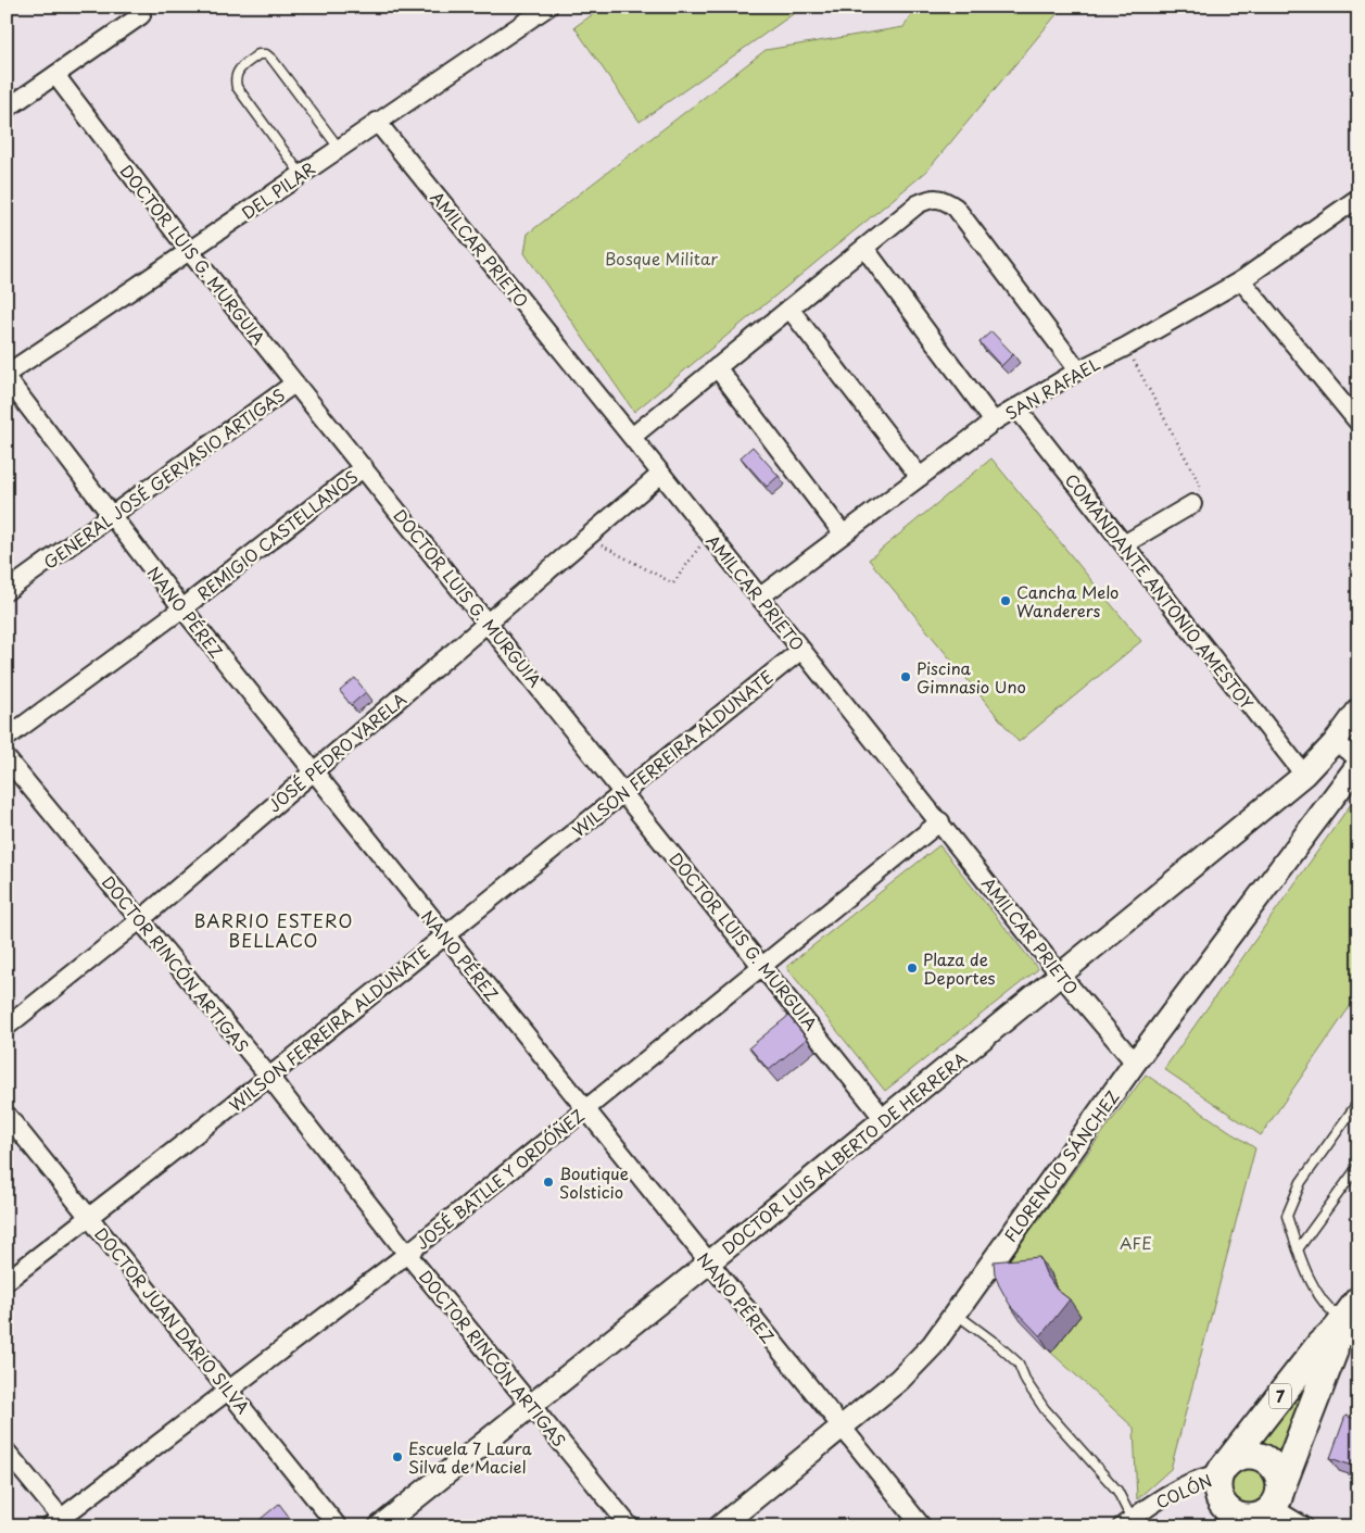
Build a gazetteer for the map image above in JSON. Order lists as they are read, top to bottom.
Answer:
{
  "streets": {
    "main road": ["7"],
    "street": [
      "DEL PILAR",
      "AMILCAR PRIETO",
      "DOCTOR LUIS G. MURGUIA",
      "SAN RAFAEL",
      "GENERAL JOSÉ GERVASIO ARTIGAS",
      "REMIGIO CASTELLANOS",
      "COMANDANTE ANTONIO AMESTOY",
      "NANO PÉREZ",
      "JOSÉ PEDRO VARELA",
      "WILSON FERREIRA ALDUNATE",
      "DOCTOR RINCÓN ARTIGAS",
      "DOCTOR LUIS ALBERTO DE HERRERA",
      "FLORENCIO SÁNCHEZ",
      "JOSÉ BATLLE Y ORDÓÑEZ",
      "DOCTOR JUAN DARIO SILVA",
      "COLÓN"
    ]
  },
  "crossings": [
    ["DEL PILAR", "AMILCAR PRIETO"],
    ["DEL PILAR", "DOCTOR LUIS G. MURGUIA"],
    ["AMILCAR PRIETO", "SAN RAFAEL"],
    ["AMILCAR PRIETO", "JOSÉ PEDRO VARELA"],
    ["AMILCAR PRIETO", "WILSON FERREIRA ALDUNATE"],
    ["AMILCAR PRIETO", "DOCTOR LUIS ALBERTO DE HERRERA"],
    ["AMILCAR PRIETO", "FLORENCIO SÁNCHEZ"],
    ["AMILCAR PRIETO", "JOSÉ BATLLE Y ORDÓÑEZ"],
    ["DOCTOR LUIS G. MURGUIA", "GENERAL JOSÉ GERVASIO ARTIGAS"],
    ["DOCTOR LUIS G. MURGUIA", "REMIGIO CASTELLANOS"],
    ["DOCTOR LUIS G. MURGUIA", "JOSÉ PEDRO VARELA"],
    ["DOCTOR LUIS G. MURGUIA", "WILSON FERREIRA ALDUNATE"],
    ["DOCTOR LUIS G. MURGUIA", "DOCTOR LUIS ALBERTO DE HERRERA"],
    ["DOCTOR LUIS G. MURGUIA", "JOSÉ BATLLE Y ORDÓÑEZ"],
    ["SAN RAFAEL", "COMANDANTE ANTONIO AMESTOY"],
    ["GENERAL JOSÉ GERVASIO ARTIGAS", "NANO PÉREZ"],
    ["REMIGIO CASTELLANOS", "NANO PÉREZ"],
    ["COMANDANTE ANTONIO AMESTOY", "DOCTOR LUIS ALBERTO DE HERRERA"],
    ["NANO PÉREZ", "JOSÉ PEDRO VARELA"],
    ["NANO PÉREZ", "WILSON FERREIRA ALDUNATE"],
    ["NANO PÉREZ", "DOCTOR LUIS ALBERTO DE HERRERA"],
    ["NANO PÉREZ", "FLORENCIO SÁNCHEZ"],
    ["NANO PÉREZ", "JOSÉ BATLLE Y ORDÓÑEZ"],
    ["JOSÉ PEDRO VARELA", "DOCTOR RINCÓN ARTIGAS"],
    ["WILSON FERREIRA ALDUNATE", "DOCTOR RINCÓN ARTIGAS"],
    ["WILSON FERREIRA ALDUNATE", "DOCTOR JUAN DARIO SILVA"],
    ["DOCTOR RINCÓN ARTIGAS", "DOCTOR LUIS ALBERTO DE HERRERA"],
    ["DOCTOR RINCÓN ARTIGAS", "JOSÉ BATLLE Y ORDÓÑEZ"],
    ["JOSÉ BATLLE Y ORDÓÑEZ", "DOCTOR JUAN DARIO SILVA"],
    ["7", "COLÓN"]
  ],
  "districts": ["BARRIO ESTERO BELLACO"],
  "parks": ["Bosque Militar", "AFE"],
  "places": [
    "Cancha Melo Wanderers",
    "Piscina Gimnasio Uno",
    "Plaza de Deportes",
    "Boutique Solsticio",
    "Escuela 7 Laura Silva de Maciel"
  ]
}
